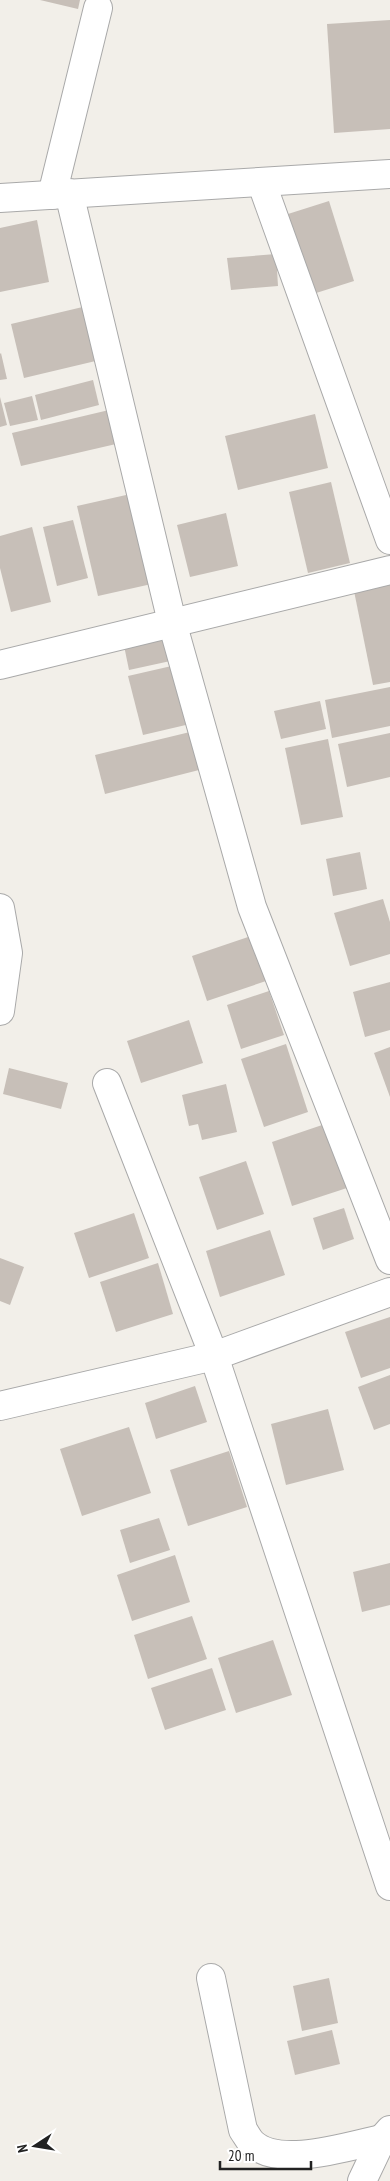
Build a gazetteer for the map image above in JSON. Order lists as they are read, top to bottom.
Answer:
{
  "scale_bar": "20 m",
  "north": "left"
}
